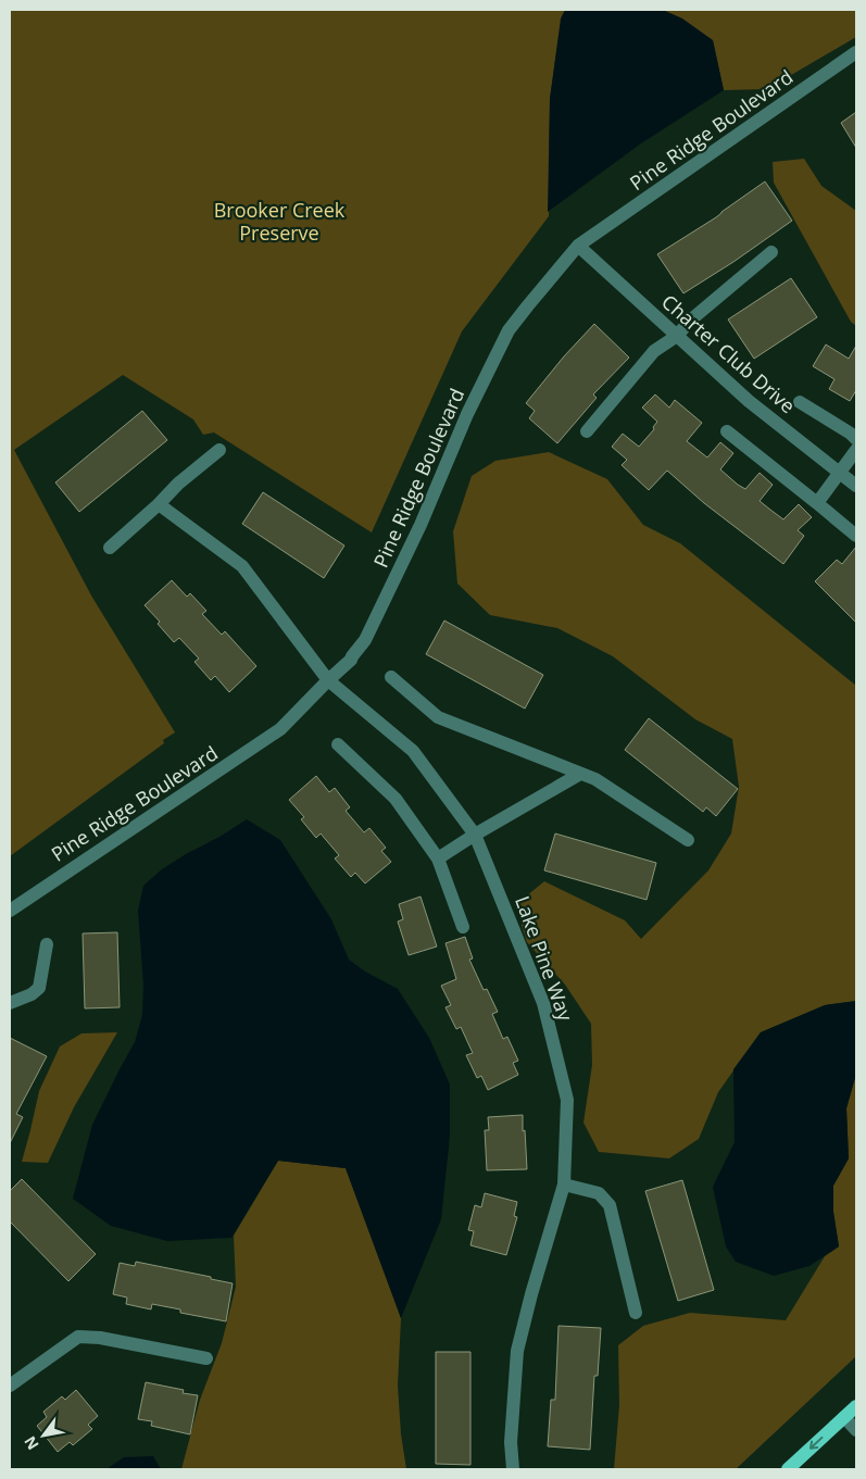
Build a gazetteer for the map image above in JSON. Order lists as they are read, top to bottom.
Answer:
{
  "streets": {
    "street": ["Pine Ridge Boulevard", "Charter Club Drive", "Lake Pine Way"]
  },
  "crossings": [
    ["Pine Ridge Boulevard", "Charter Club Drive"],
    ["Pine Ridge Boulevard", "Lake Pine Way"]
  ],
  "parks": ["Brooker Creek Preserve"],
  "north": "bottom left"
}
